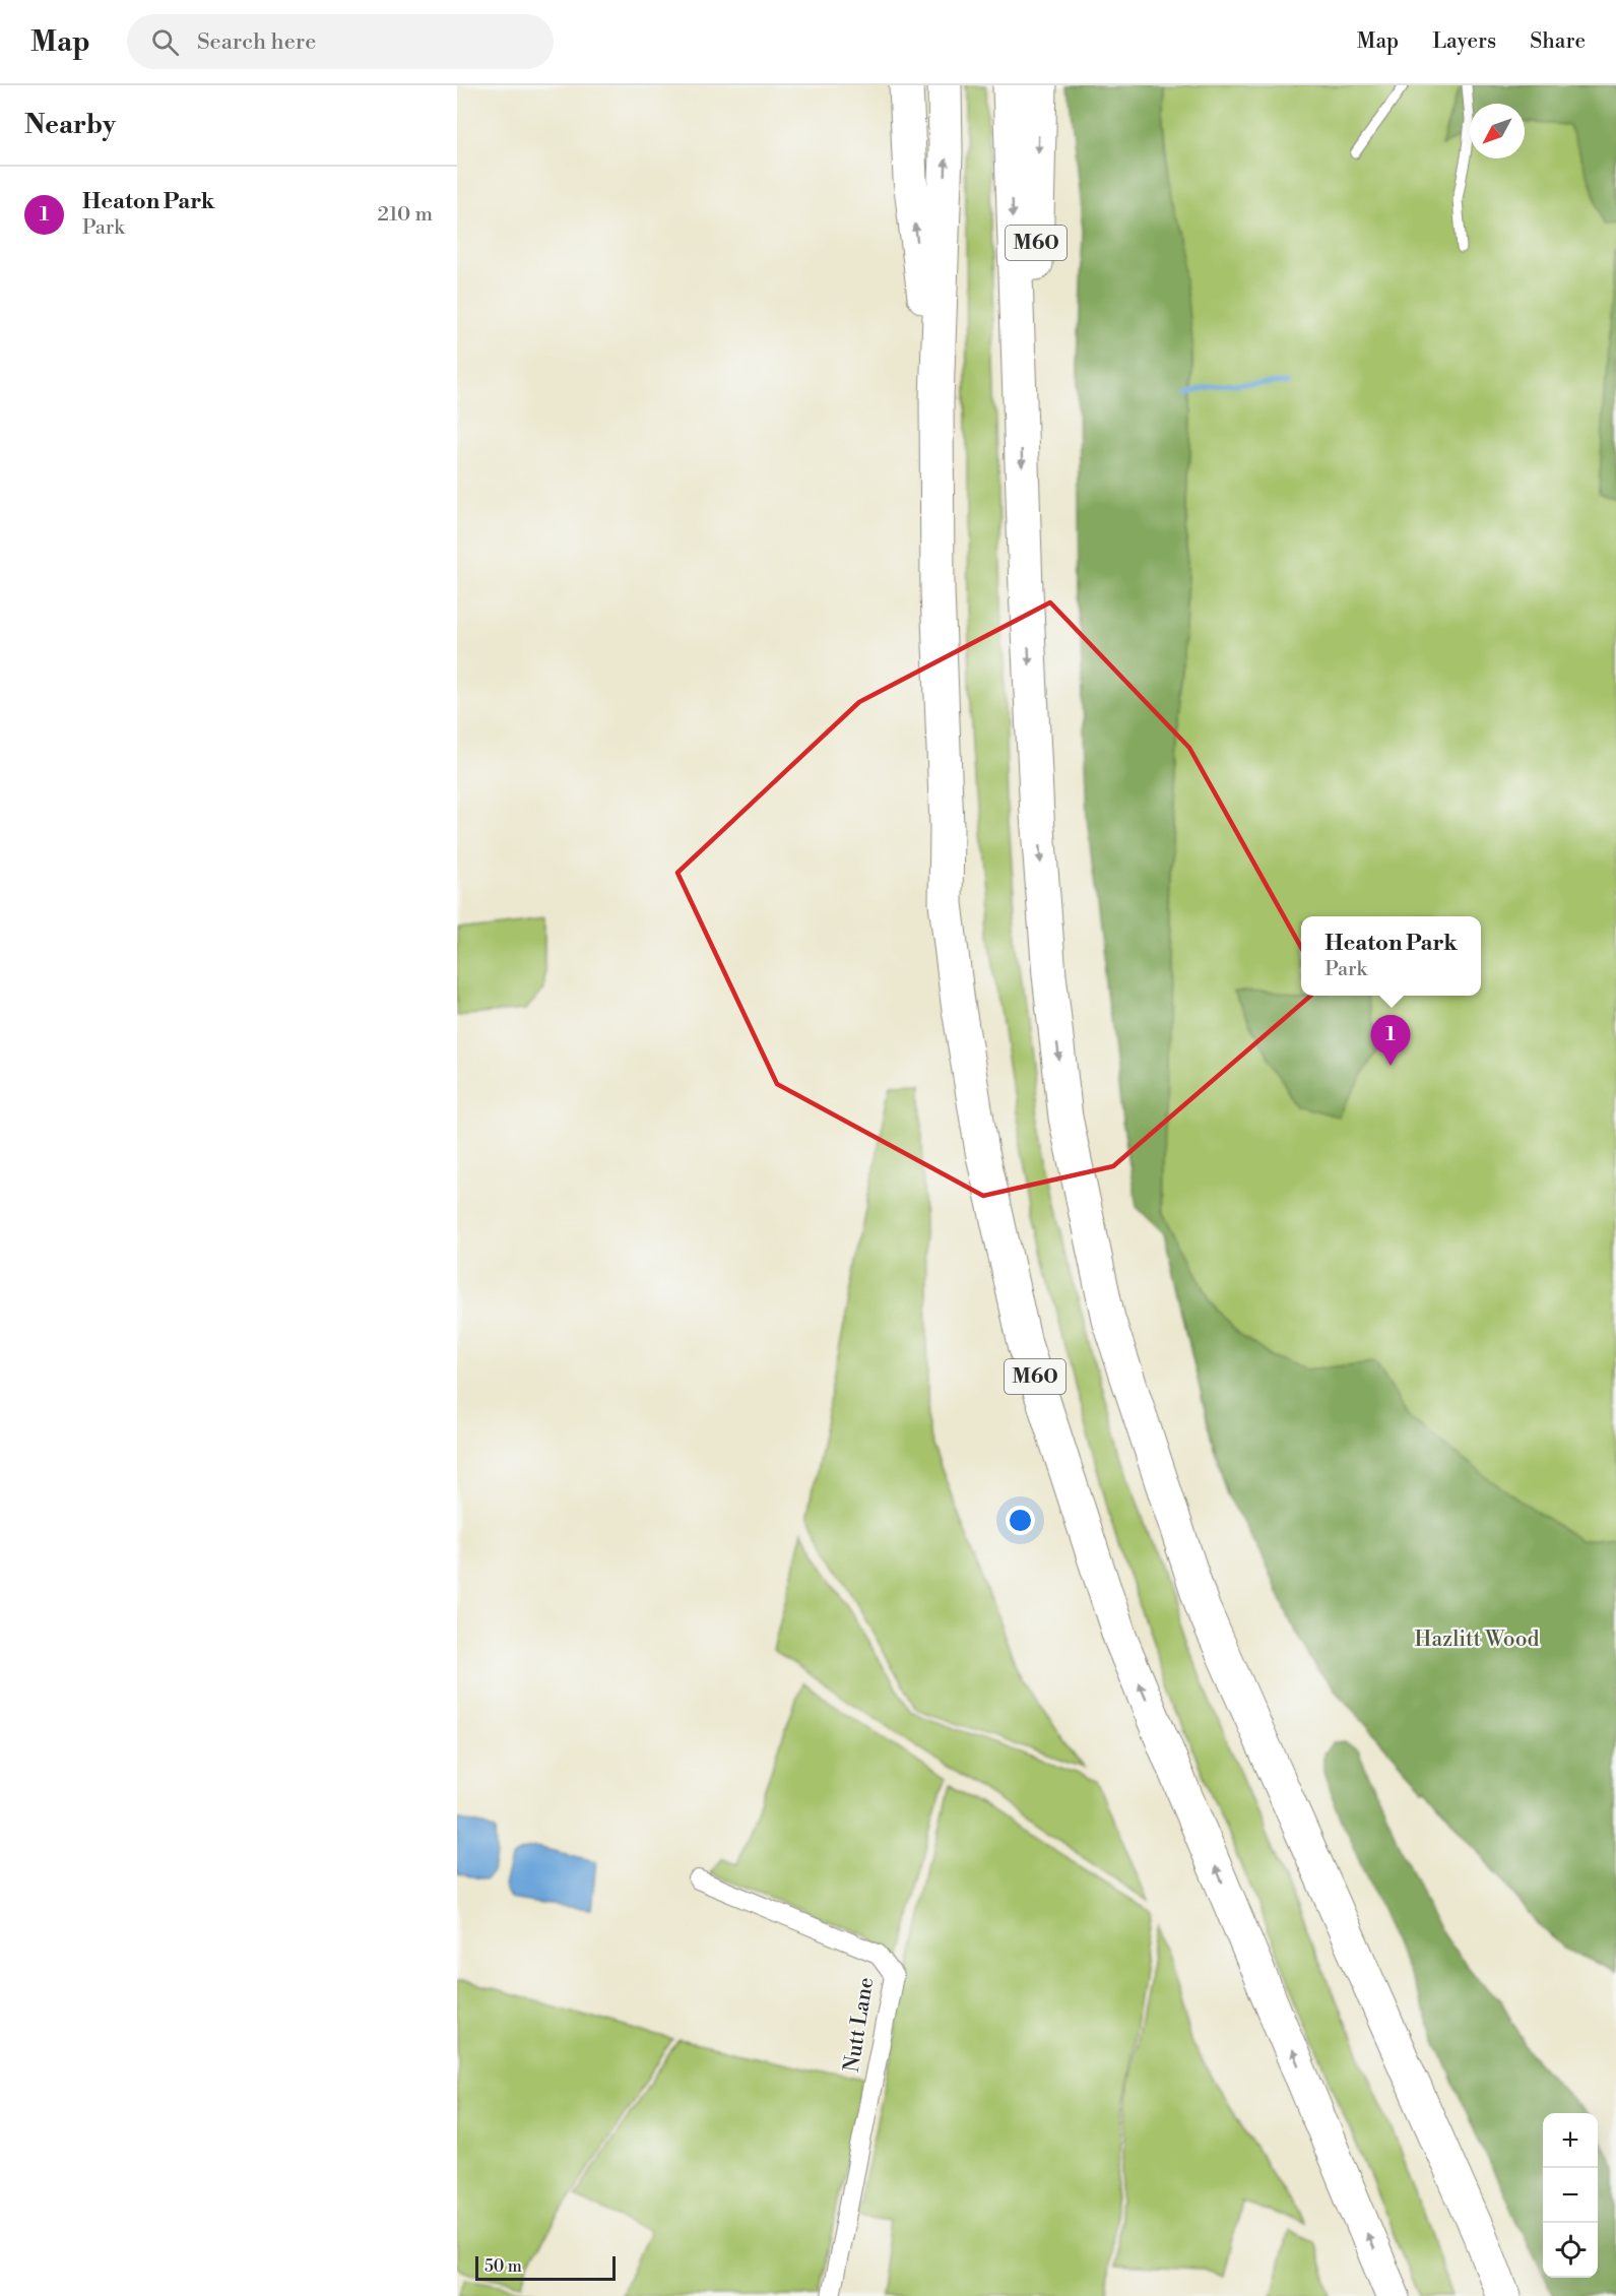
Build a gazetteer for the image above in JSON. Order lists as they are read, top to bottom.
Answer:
{
  "streets": {
    "highway": ["M60"],
    "street": ["Nutt Lane"]
  },
  "parks": ["Hazlitt Wood"],
  "scale_bar": "50 m",
  "north": "bottom left",
  "page": {
    "header": "Map",
    "search": "Search here",
    "nav": ["Map", "Layers", "Share"],
    "heading": "Nearby",
    "list": [
      {
        "mark": "1",
        "name": "Heaton Park",
        "note": "Park",
        "value": "210 m"
      }
    ],
    "popup": ["Heaton Park", "Park"],
    "pins": "1",
    "map_buttons": ["+", "−"],
    "scale": "50 m"
  }
}
